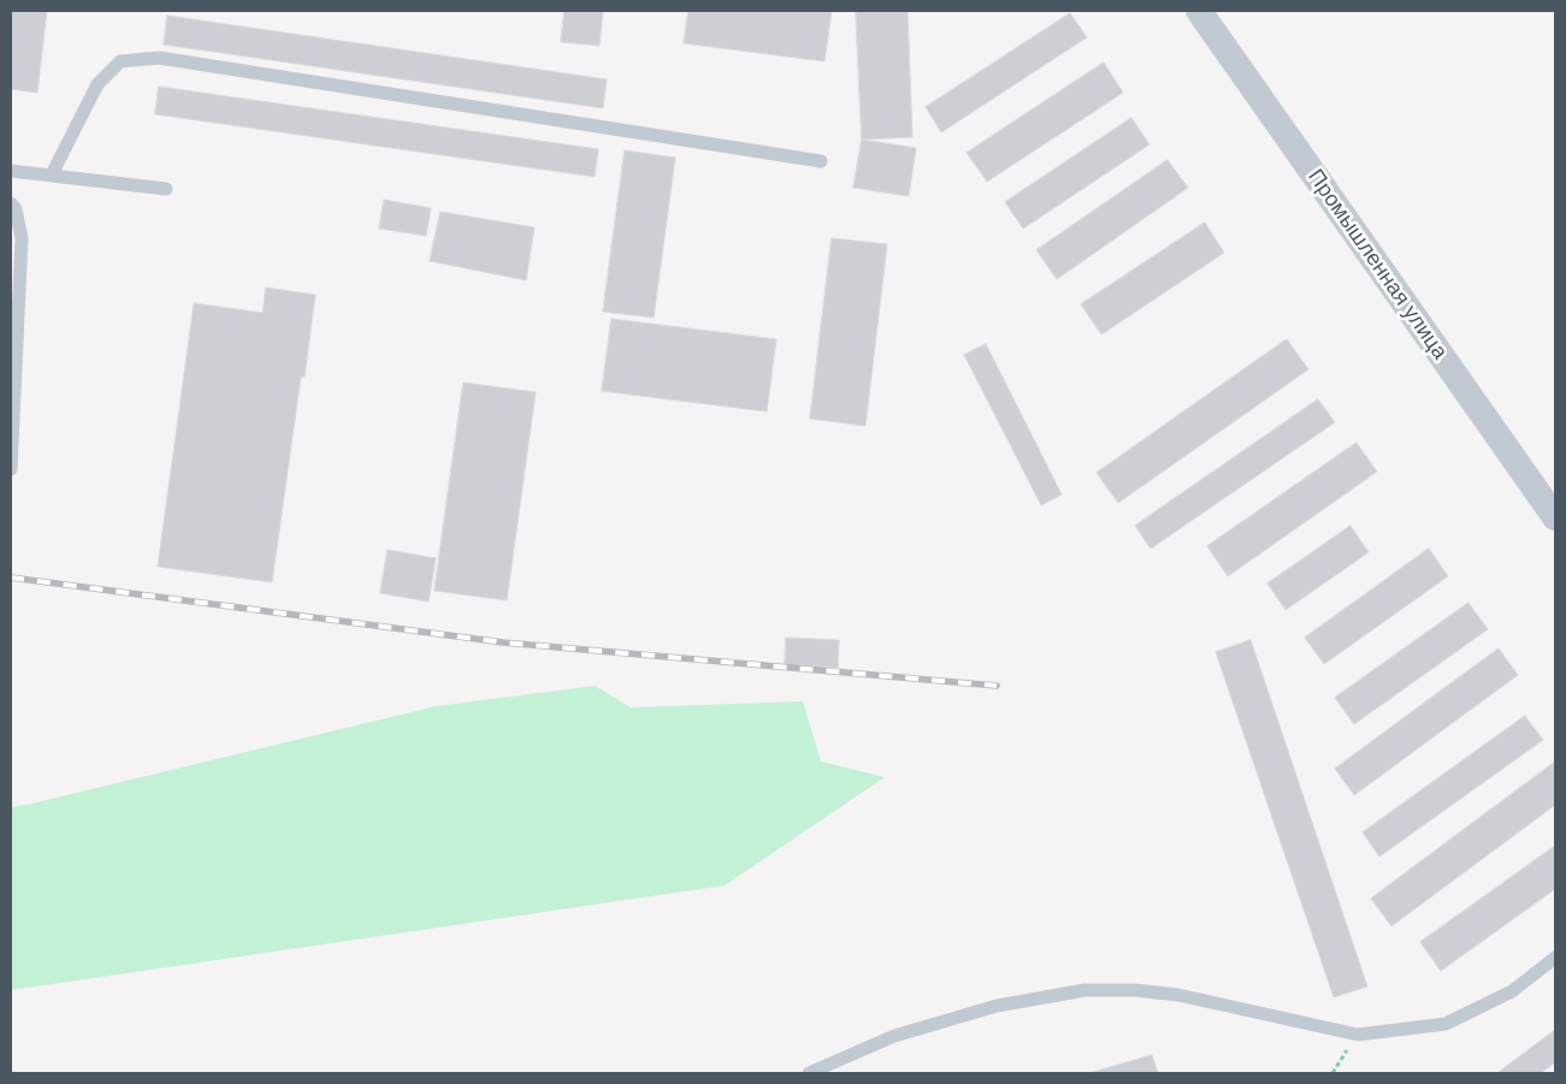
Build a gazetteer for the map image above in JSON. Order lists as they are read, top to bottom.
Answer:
{
  "streets": {
    "street": ["Промышленная улица"]
  }
}
